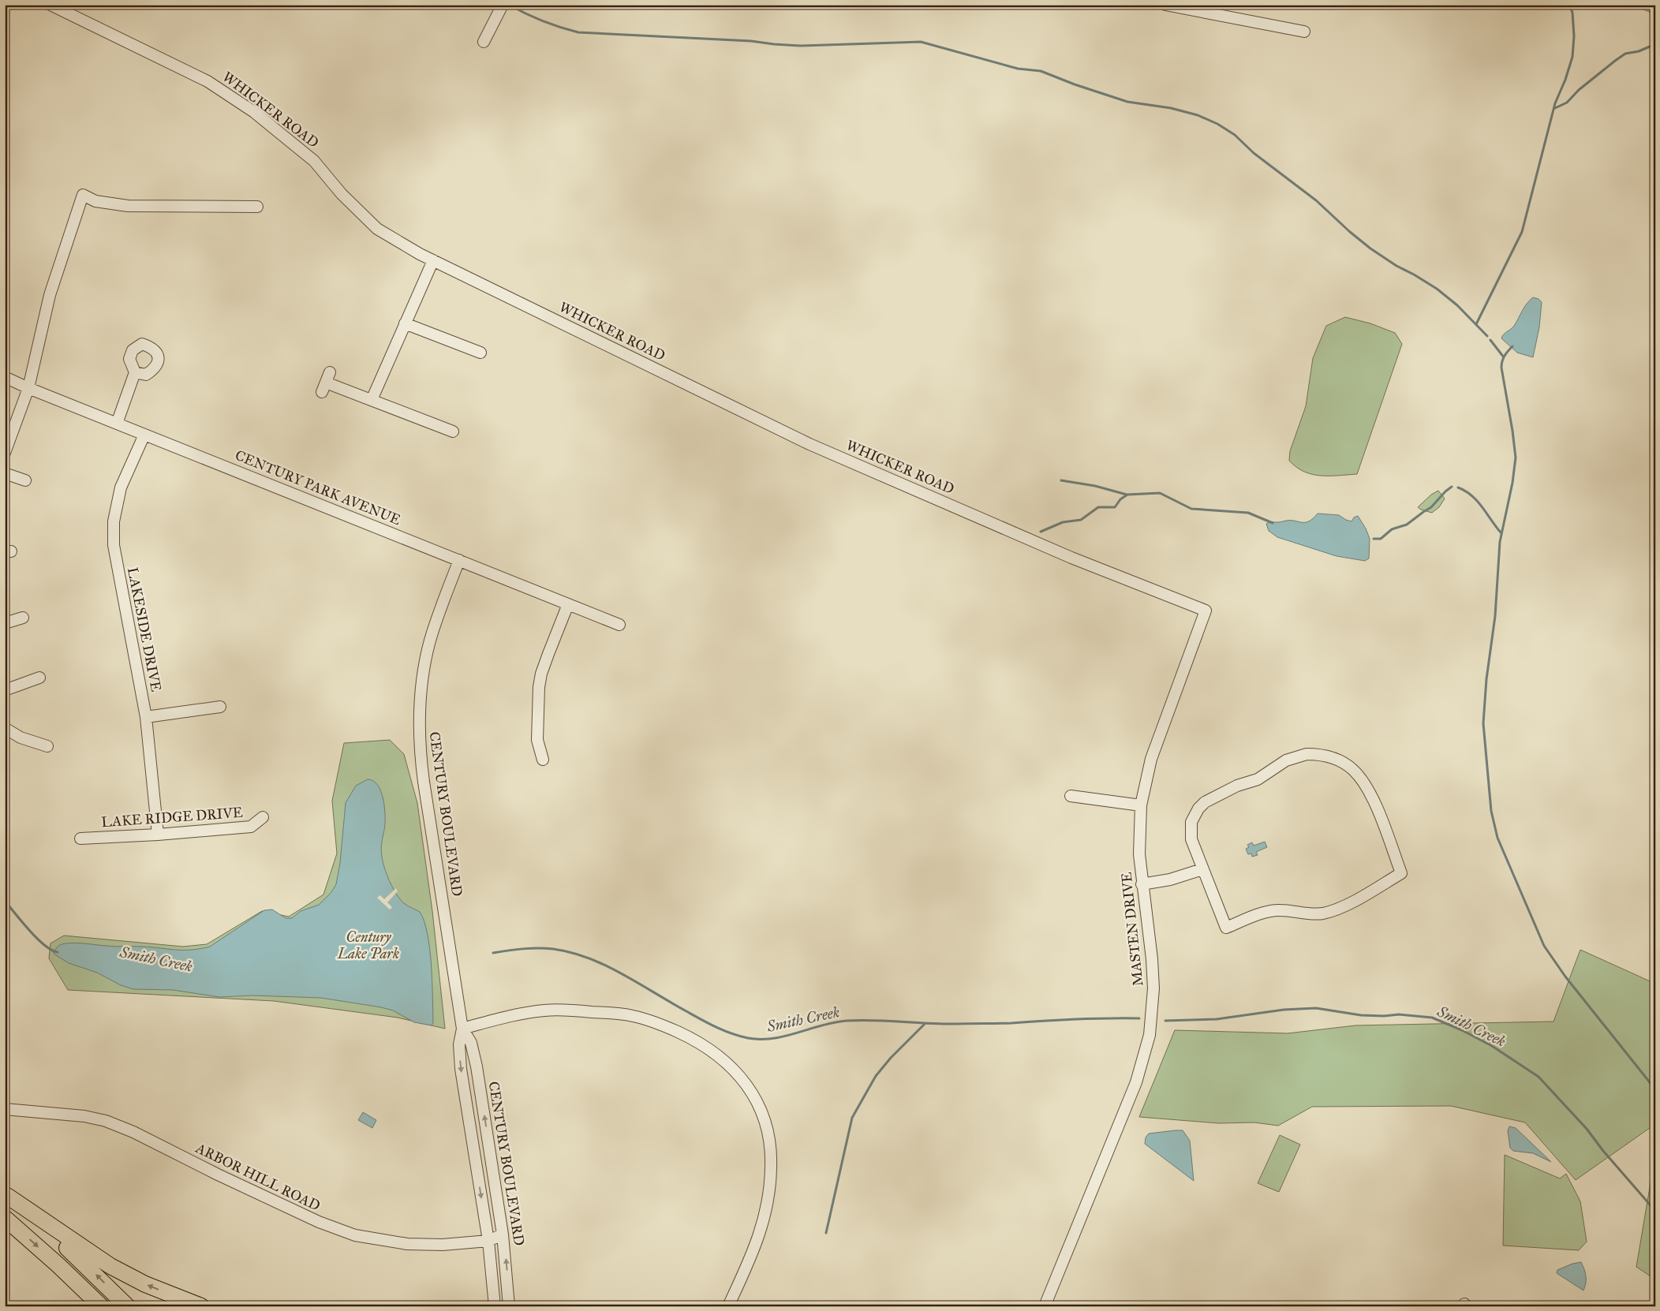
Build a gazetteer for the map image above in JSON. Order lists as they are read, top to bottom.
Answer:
{
  "streets": {
    "street": [
      "WHICKER ROAD",
      "CENTURY PARK AVENUE",
      "LAKESIDE DRIVE",
      "CENTURY BOULEVARD",
      "LAKE RIDGE DRIVE",
      "MASTEN DRIVE",
      "ARBOR HILL ROAD"
    ]
  },
  "crossings": [
    ["WHICKER ROAD", "MASTEN DRIVE"],
    ["CENTURY PARK AVENUE", "LAKESIDE DRIVE"],
    ["CENTURY PARK AVENUE", "CENTURY BOULEVARD"],
    ["LAKESIDE DRIVE", "LAKE RIDGE DRIVE"],
    ["CENTURY BOULEVARD", "ARBOR HILL ROAD"]
  ],
  "water": ["Smith Creek"],
  "parks": ["Century Lake Park"]
}
